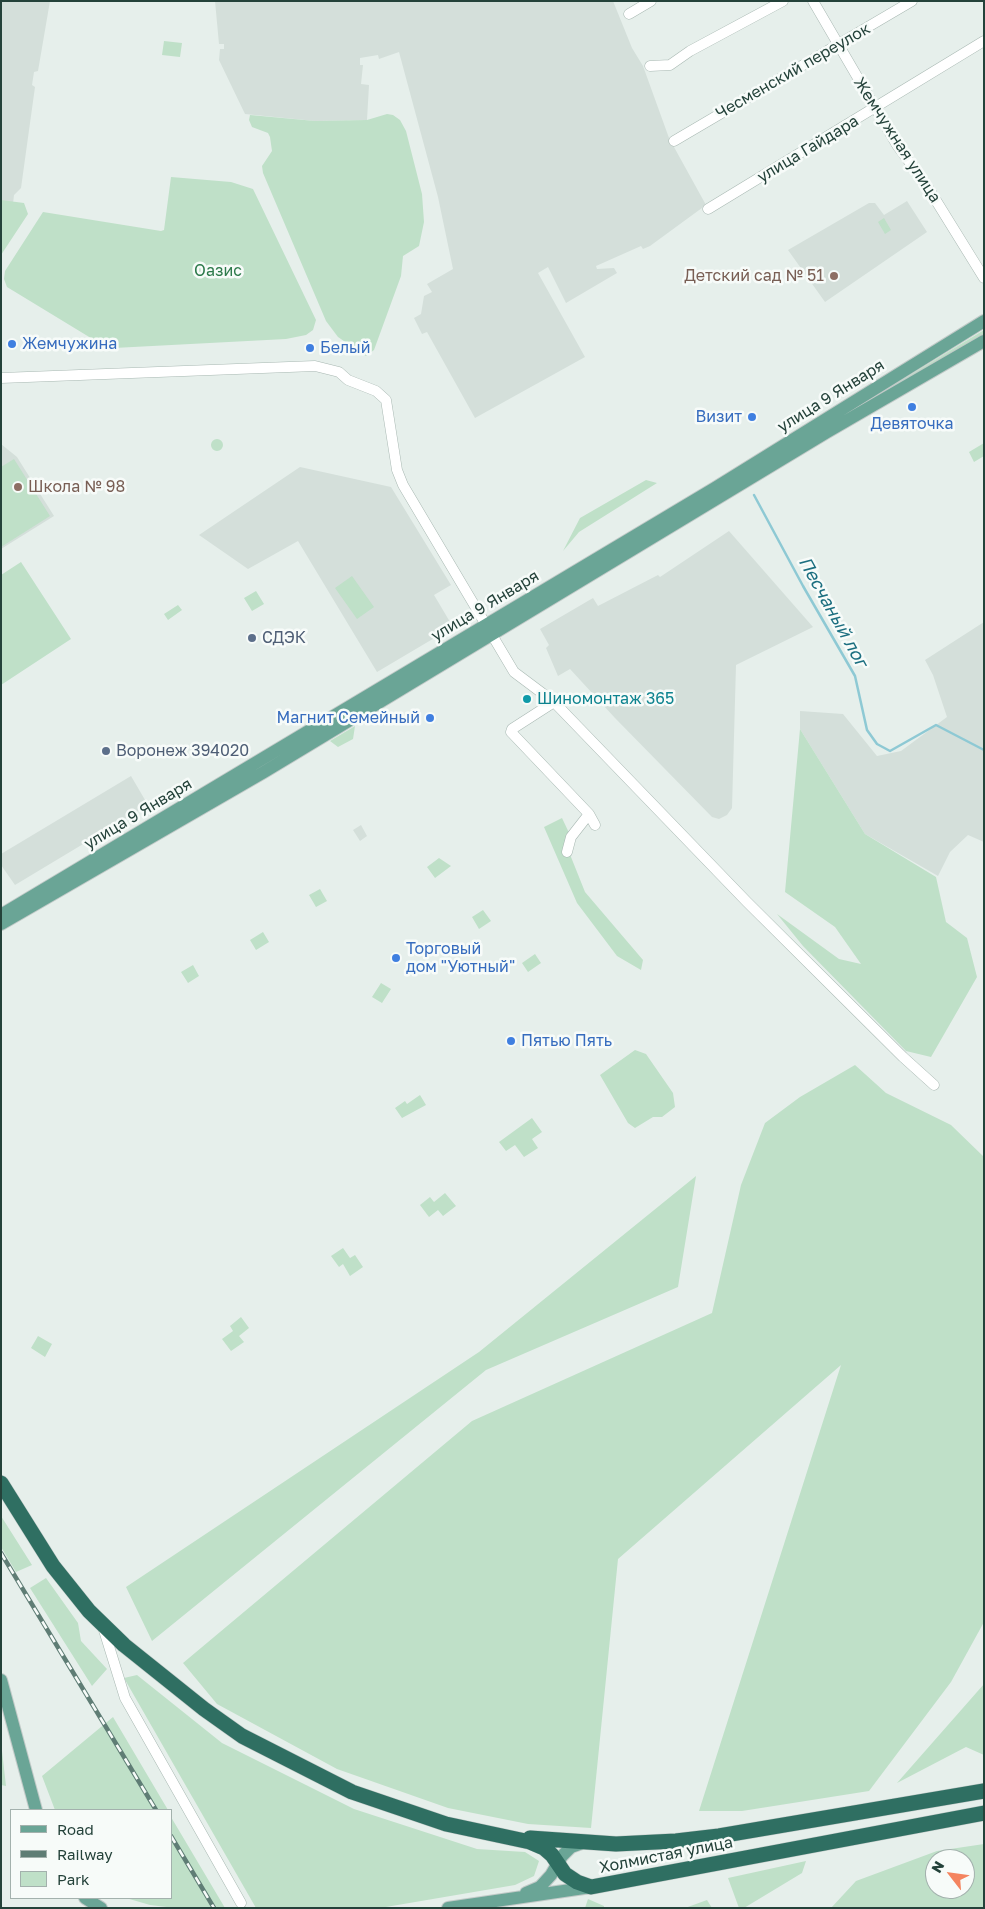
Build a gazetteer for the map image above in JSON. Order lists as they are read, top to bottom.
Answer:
{
  "streets": {
    "highway": ["Холмистая улица"],
    "main road": ["улица 9 Января"],
    "street": ["Чесменский переулок", "Жемчужная улица", "улица Гайдара"]
  },
  "crossings": [
    ["Чесменский переулок", "Жемчужная улица"],
    ["Жемчужная улица", "улица Гайдара"]
  ],
  "water": ["Песчаный лог"],
  "parks": ["Оазис"],
  "places": [
    "Детский сад № 51",
    "Жемчужина",
    "Белый",
    "Девяточка",
    "Визит",
    "Школа № 98",
    "СДЭК",
    "Шиномонтаж 365",
    "Магнит Семейный",
    "Воронеж 394020",
    "Торговый дом \"Уютный\"",
    "Пятью Пять"
  ],
  "legend": ["Road", "Railway", "Park"],
  "north": "top left"
}
